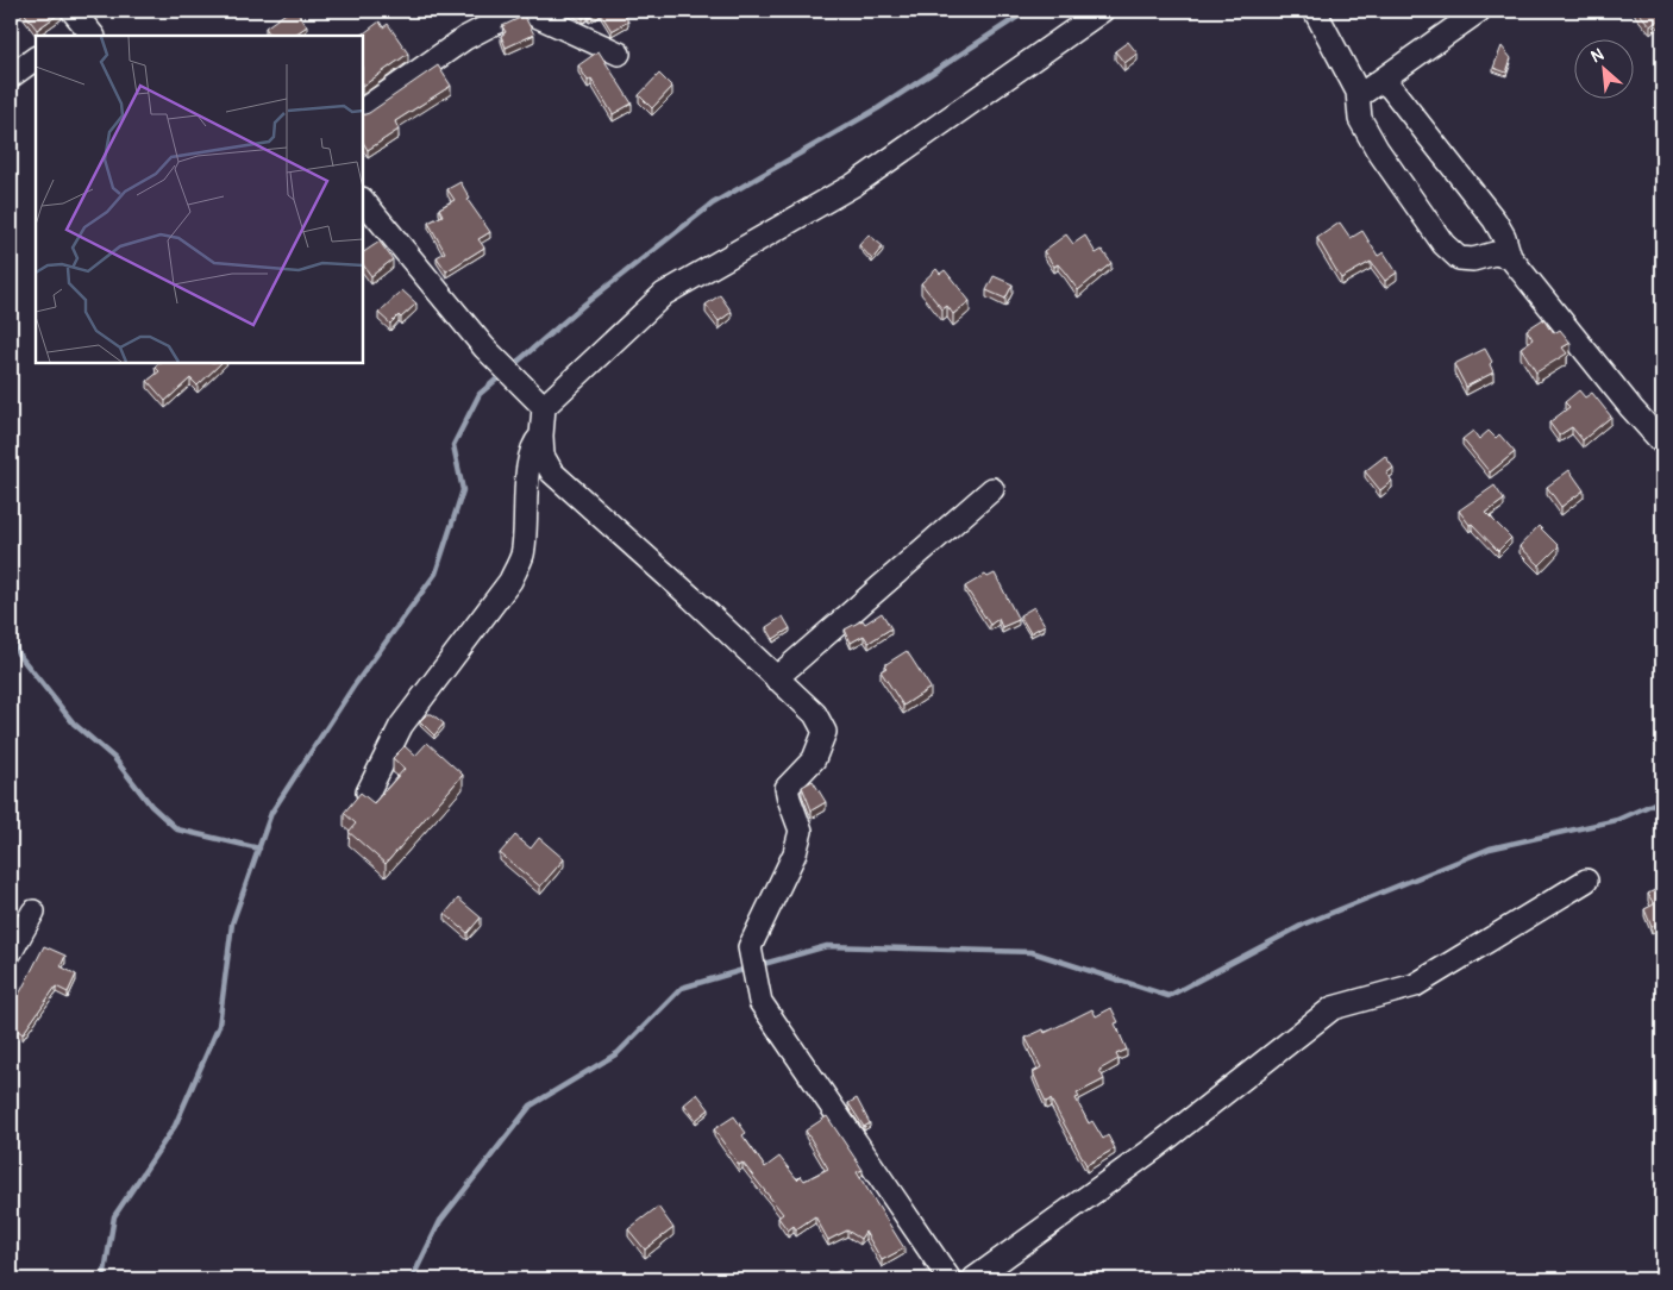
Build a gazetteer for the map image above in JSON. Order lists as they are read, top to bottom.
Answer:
{
  "north": "top left"
}
